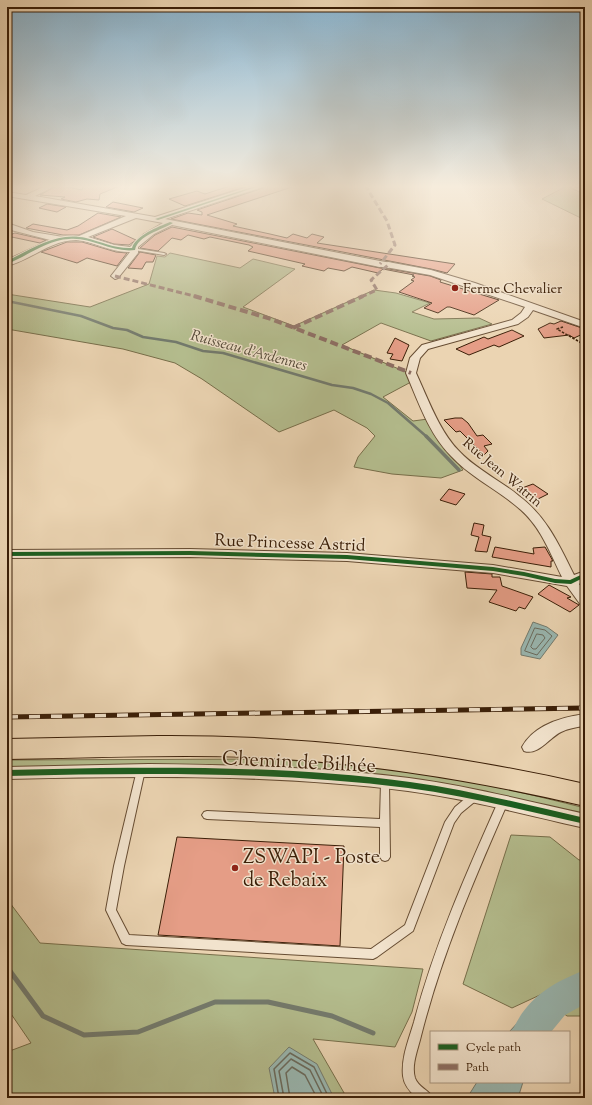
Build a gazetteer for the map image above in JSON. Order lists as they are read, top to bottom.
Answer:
{
  "streets": {
    "street": ["Rue Jean Watrin", "Rue Princesse Astrid", "Chemin de Bilhée"]
  },
  "crossings": [
    ["Rue Jean Watrin", "Rue Princesse Astrid"]
  ],
  "water": ["Ruisseau d'Ardennes"],
  "places": ["Ferme Chevalier", "ZSWAPI - Poste de Rebaix"],
  "legend": ["Cycle path", "Path"]
}
